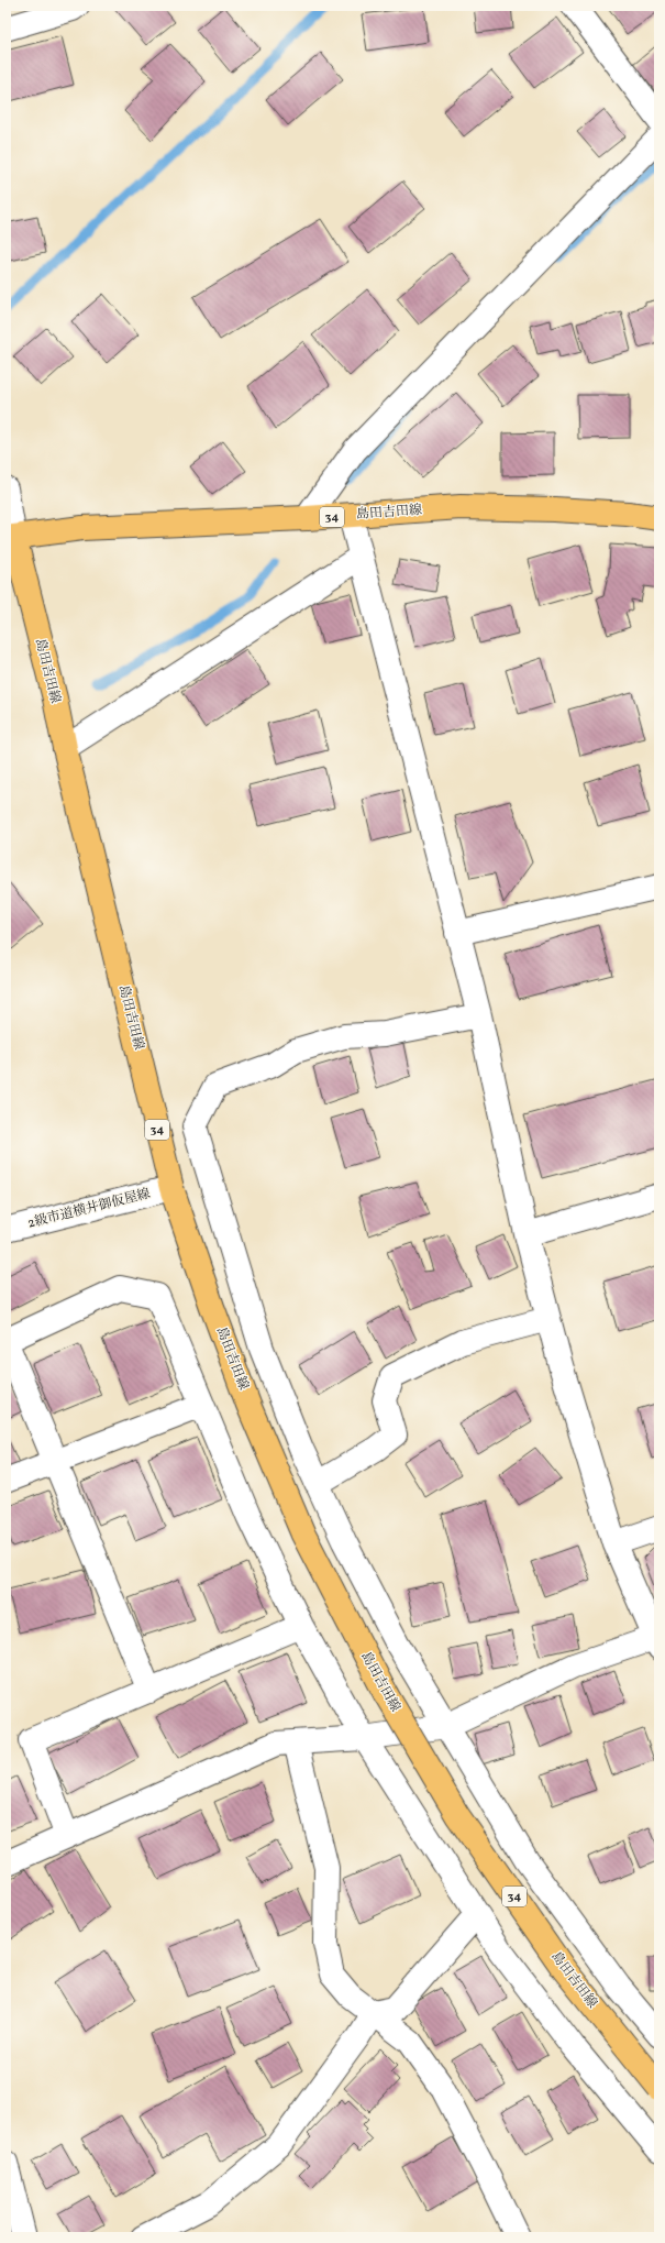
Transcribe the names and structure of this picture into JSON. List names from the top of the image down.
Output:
{
  "streets": {
    "main road": ["島田吉田線", "34"],
    "street": ["2級市道横井御仮屋線"]
  },
  "crossings": [
    ["島田吉田線", "2級市道横井御仮屋線"]
  ]
}
